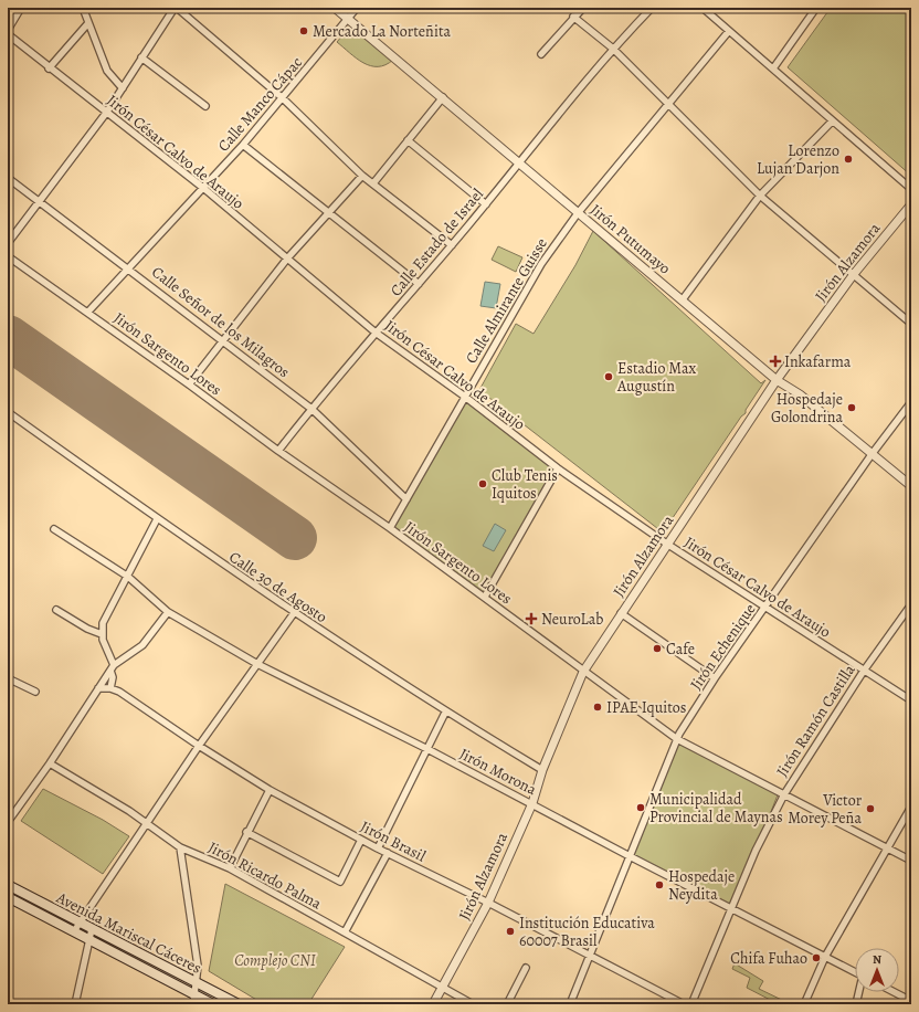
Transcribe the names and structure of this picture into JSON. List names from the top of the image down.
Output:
{
  "streets": {
    "main road": ["Avenida Mariscal Cáceres"],
    "street": [
      "Calle Manco Cápac",
      "Jirón César Calvo de Araujo",
      "Jirón Putumayo",
      "Calle Estado de Israel",
      "Jirón Alzamora",
      "Calle Almirante Guisse",
      "Calle Señor de los Milagros",
      "Jirón Sargento Lores",
      "Calle 30 de Agosto",
      "Jirón Echenique",
      "Jirón Ramón Castilla",
      "Jirón Morona",
      "Jirón Brasil",
      "Jirón Ricardo Palma"
    ]
  },
  "crossings": [
    ["Calle Manco Cápac", "Jirón César Calvo de Araujo"],
    ["Calle Manco Cápac", "Jirón Putumayo"],
    ["Calle Manco Cápac", "Calle Señor de los Milagros"],
    ["Calle Manco Cápac", "Jirón Sargento Lores"],
    ["Jirón César Calvo de Araujo", "Calle Estado de Israel"],
    ["Jirón César Calvo de Araujo", "Jirón Alzamora"],
    ["Jirón César Calvo de Araujo", "Calle Almirante Guisse"],
    ["Jirón César Calvo de Araujo", "Jirón Echenique"],
    ["Jirón César Calvo de Araujo", "Jirón Ramón Castilla"],
    ["Jirón Putumayo", "Calle Estado de Israel"],
    ["Jirón Putumayo", "Jirón Alzamora"],
    ["Jirón Putumayo", "Calle Almirante Guisse"],
    ["Jirón Putumayo", "Jirón Echenique"],
    ["Calle Estado de Israel", "Calle Señor de los Milagros"],
    ["Calle Estado de Israel", "Jirón Sargento Lores"],
    ["Jirón Alzamora", "Jirón Sargento Lores"],
    ["Jirón Alzamora", "Calle 30 de Agosto"],
    ["Jirón Alzamora", "Jirón Morona"],
    ["Jirón Alzamora", "Jirón Brasil"],
    ["Jirón Alzamora", "Jirón Ricardo Palma"],
    ["Calle Almirante Guisse", "Calle Señor de los Milagros"],
    ["Calle Almirante Guisse", "Jirón Sargento Lores"],
    ["Jirón Sargento Lores", "Jirón Echenique"],
    ["Jirón Sargento Lores", "Jirón Ramón Castilla"],
    ["Jirón Echenique", "Jirón Morona"],
    ["Jirón Echenique", "Jirón Brasil"],
    ["Jirón Ramón Castilla", "Jirón Morona"]
  ],
  "parks": ["Complejo CNI"],
  "places": {
    "other": [
      "Mercado La Norteñita",
      "Lorenzo Lujan Darjon",
      "Estadio Max Augustín",
      "Hospedaje Golondrina",
      "Club Tenis Iquitos",
      "Cafe",
      "IPAE Iquitos",
      "Municipalidad Provincial de Maynas",
      "Victor Morey Peña",
      "Hospedaje Neydita",
      "Institución Educativa 60007 Brasil",
      "Chifa Fuhao"
    ],
    "health": ["Inkafarma", "NeuroLab"]
  },
  "north": "top"
}
